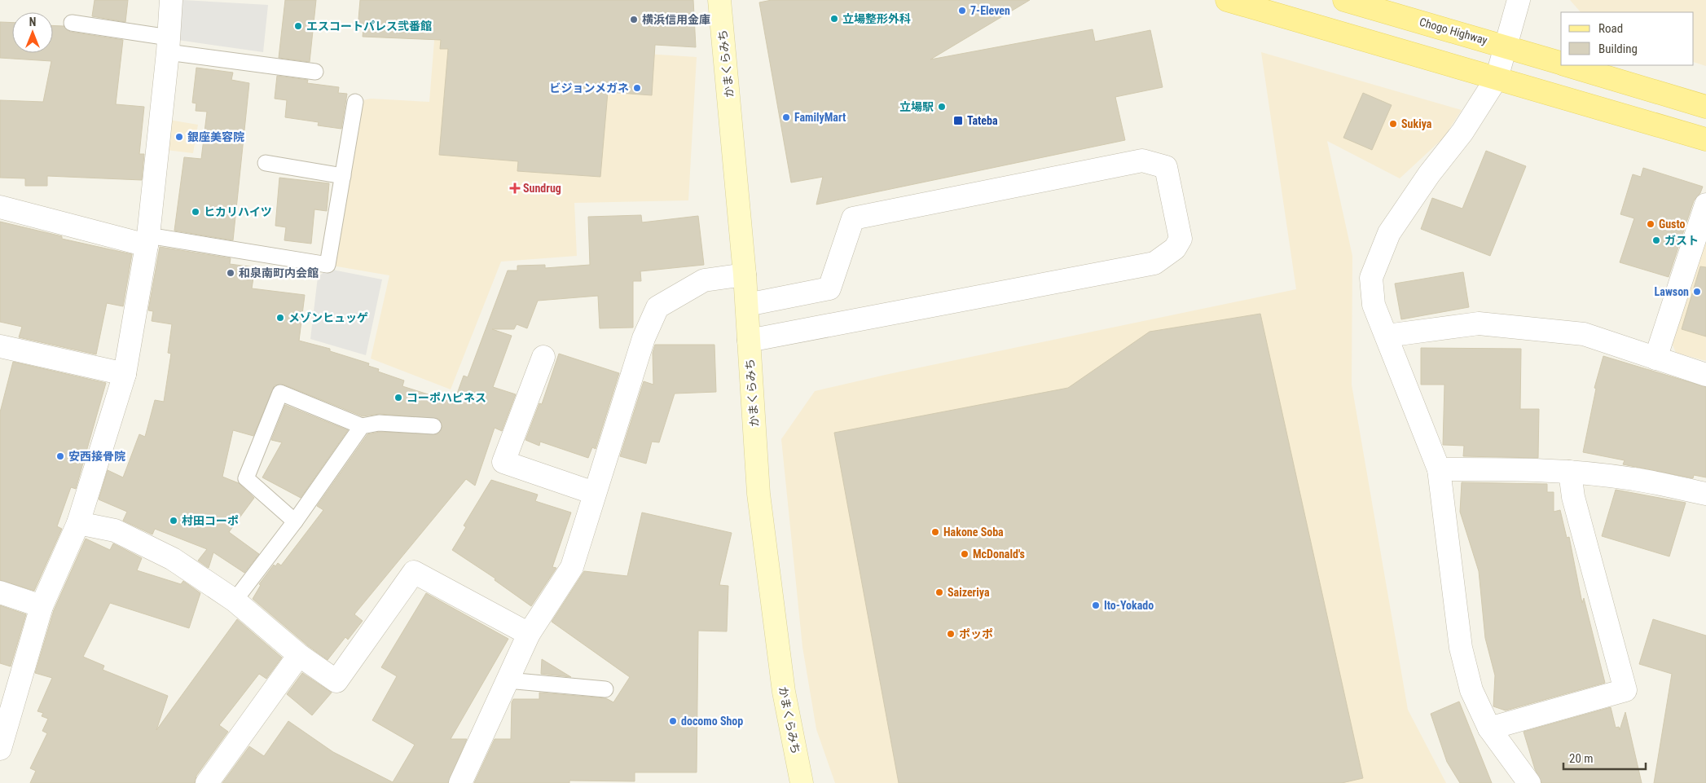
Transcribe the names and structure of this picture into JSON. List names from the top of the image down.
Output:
{
  "streets": {
    "main road": ["Chogo Highway", "かまくらみち"]
  },
  "places": {
    "other": [
      "7-Eleven",
      "立場整形外科",
      "横浜信用金庫",
      "エスコートパレス弐番館",
      "ビジョンメガネ",
      "立場駅",
      "FamilyMart",
      "Sukiya",
      "銀座美容院",
      "ヒカリハイツ",
      "Gusto",
      "ガスト",
      "和泉南町内会館",
      "Lawson",
      "メゾンヒュッゲ",
      "コーポハピネス",
      "安西接骨院",
      "村田コーポ",
      "Hakone Soba",
      "McDonald's",
      "Saizeriya",
      "Ito-Yokado",
      "ポッポ",
      "docomo Shop"
    ],
    "transit": ["Tateba"],
    "health": ["Sundrug"]
  },
  "legend": ["Road", "Building"],
  "scale_bar": "20 m",
  "north": "top"
}
